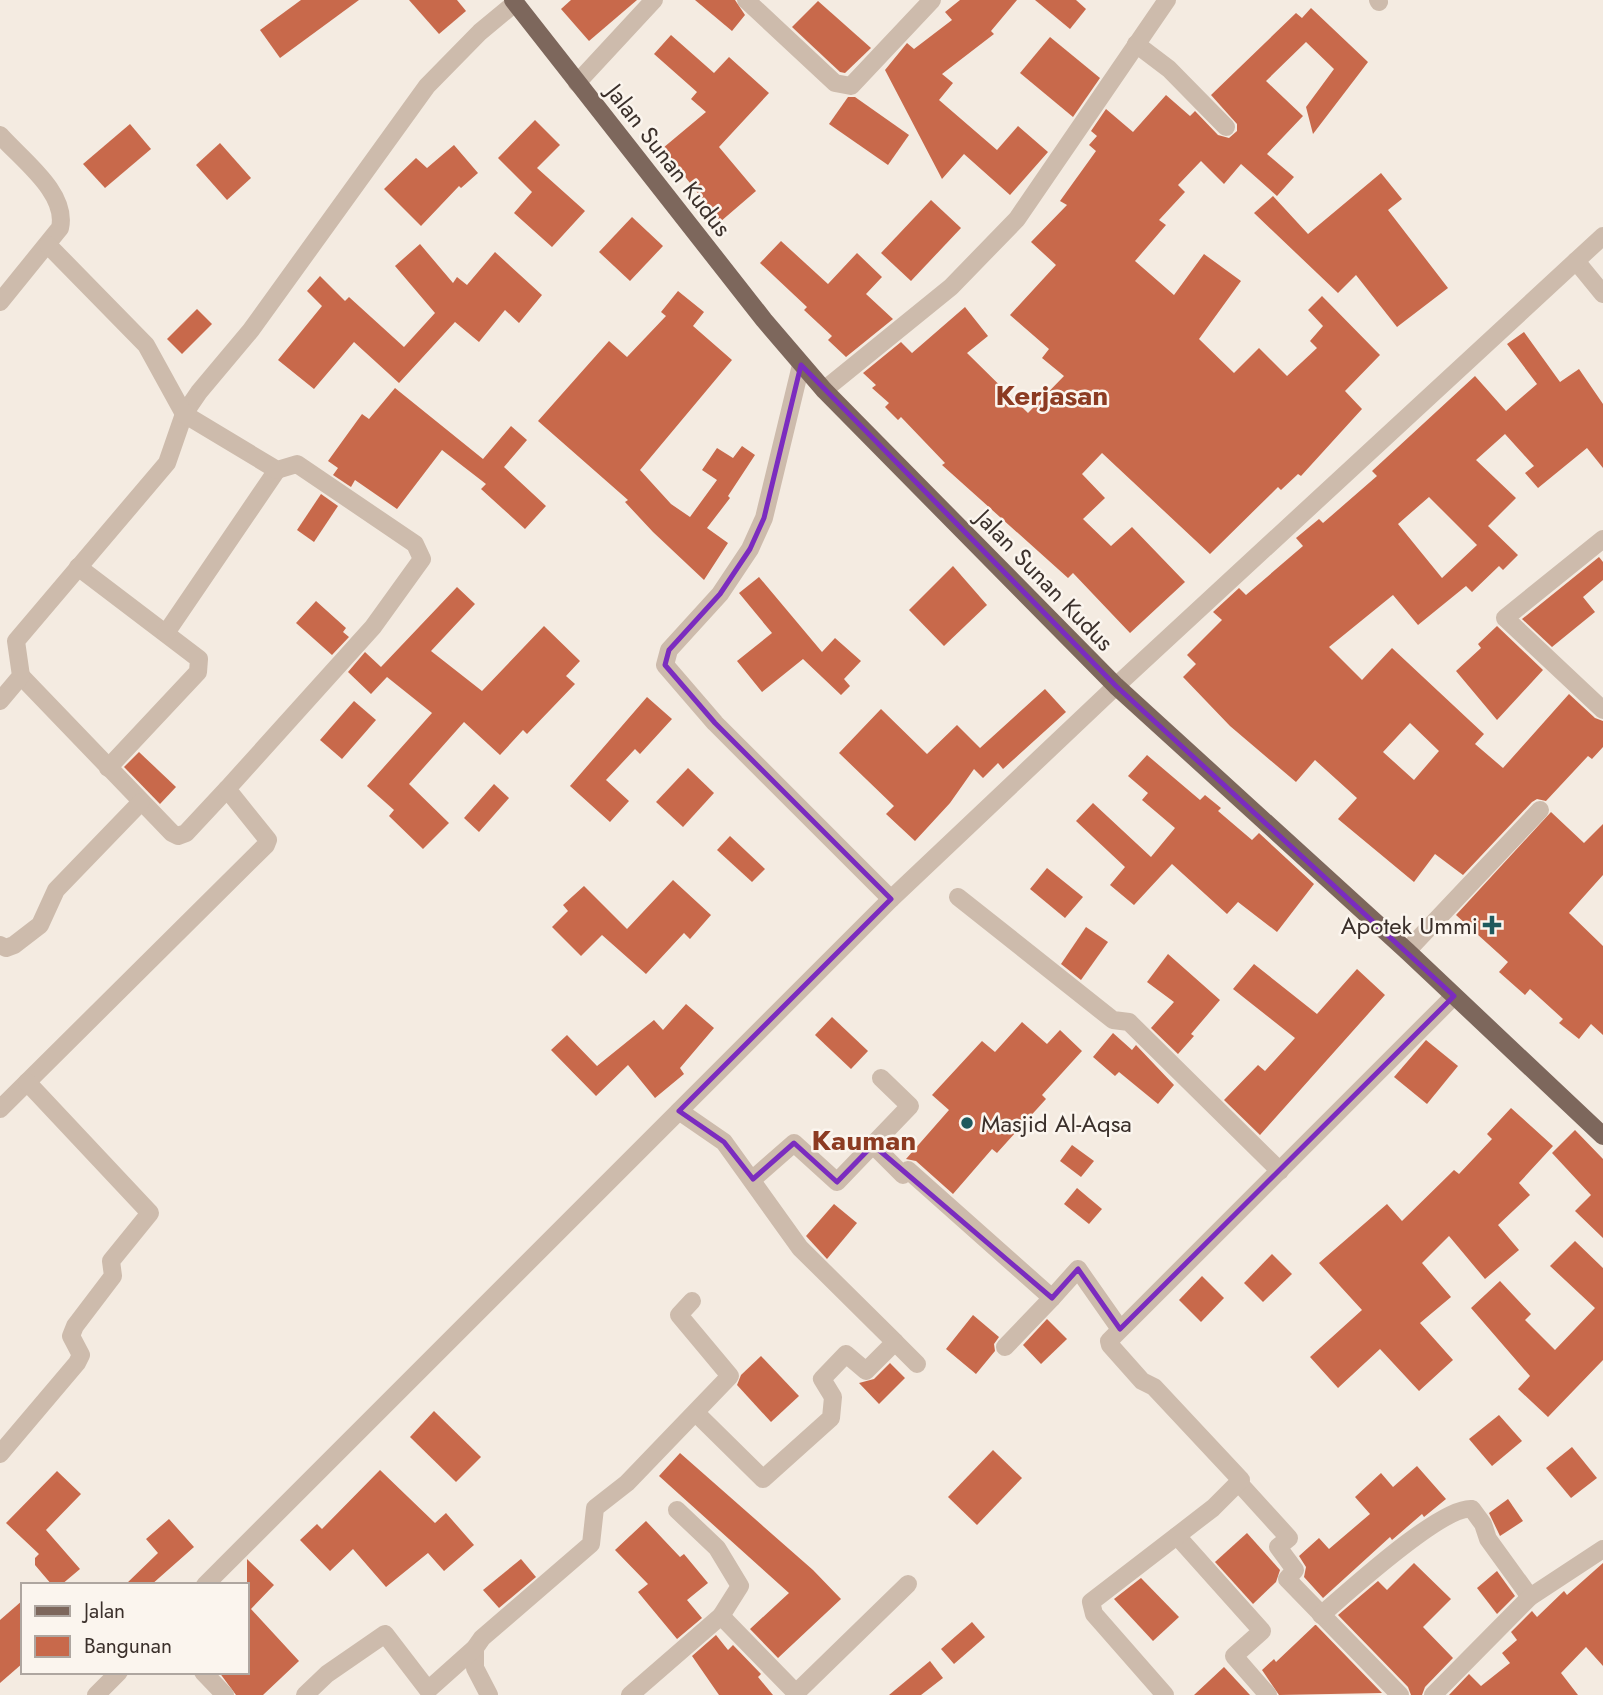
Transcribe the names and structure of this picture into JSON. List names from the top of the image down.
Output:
{
  "streets": {
    "main road": ["Jalan Sunan Kudus"]
  },
  "districts": ["Kerjasan", "Kauman"],
  "places": {
    "health": ["Apotek Ummi"],
    "other": ["Masjid Al-Aqsa"]
  },
  "legend": ["Jalan", "Bangunan"]
}
